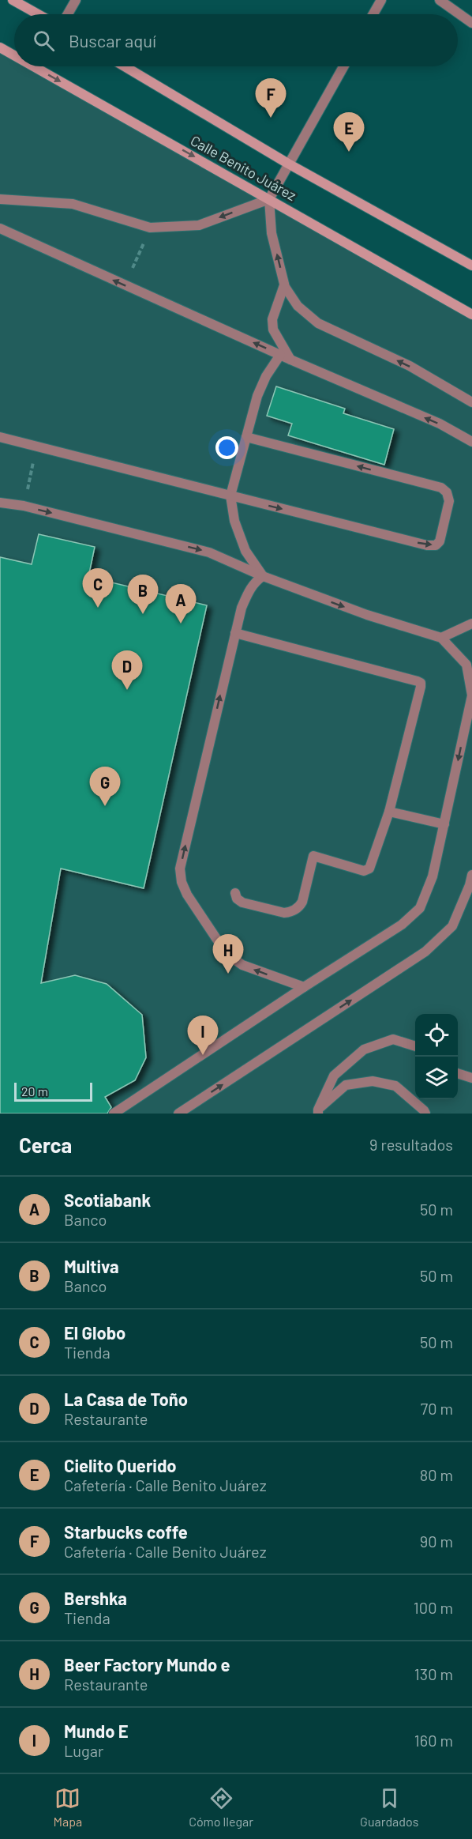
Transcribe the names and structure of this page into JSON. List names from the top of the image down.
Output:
{
  "streets": {
    "main road": ["Calle Benito Juárez"]
  },
  "scale_bar": "20 m",
  "page": {
    "search": "Buscar aquí",
    "pins": [
      "F",
      "E",
      "C",
      "B",
      "A",
      "D",
      "G",
      "H",
      "I"
    ],
    "scale": "20 m",
    "heading": ["Cerca", "9 resultados"],
    "list": [
      {
        "mark": "A",
        "name": "Scotiabank",
        "note": "Banco",
        "value": "50 m"
      },
      {
        "mark": "B",
        "name": "Multiva",
        "note": "Banco",
        "value": "50 m"
      },
      {
        "mark": "C",
        "name": "El Globo",
        "note": "Tienda",
        "value": "50 m"
      },
      {
        "mark": "D",
        "name": "La Casa de Toño",
        "note": "Restaurante",
        "value": "70 m"
      },
      {
        "mark": "E",
        "name": "Cielito Querido",
        "note": "Cafetería · Calle Benito Juárez",
        "value": "80 m"
      },
      {
        "mark": "F",
        "name": "Starbucks coffe",
        "note": "Cafetería · Calle Benito Juárez",
        "value": "90 m"
      },
      {
        "mark": "G",
        "name": "Bershka",
        "note": "Tienda",
        "value": "100 m"
      },
      {
        "mark": "H",
        "name": "Beer Factory Mundo e",
        "note": "Restaurante",
        "value": "130 m"
      },
      {
        "mark": "I",
        "name": "Mundo E",
        "note": "Lugar",
        "value": "160 m"
      }
    ],
    "nav": ["Mapa", "Cómo llegar", "Guardados"]
  }
}
